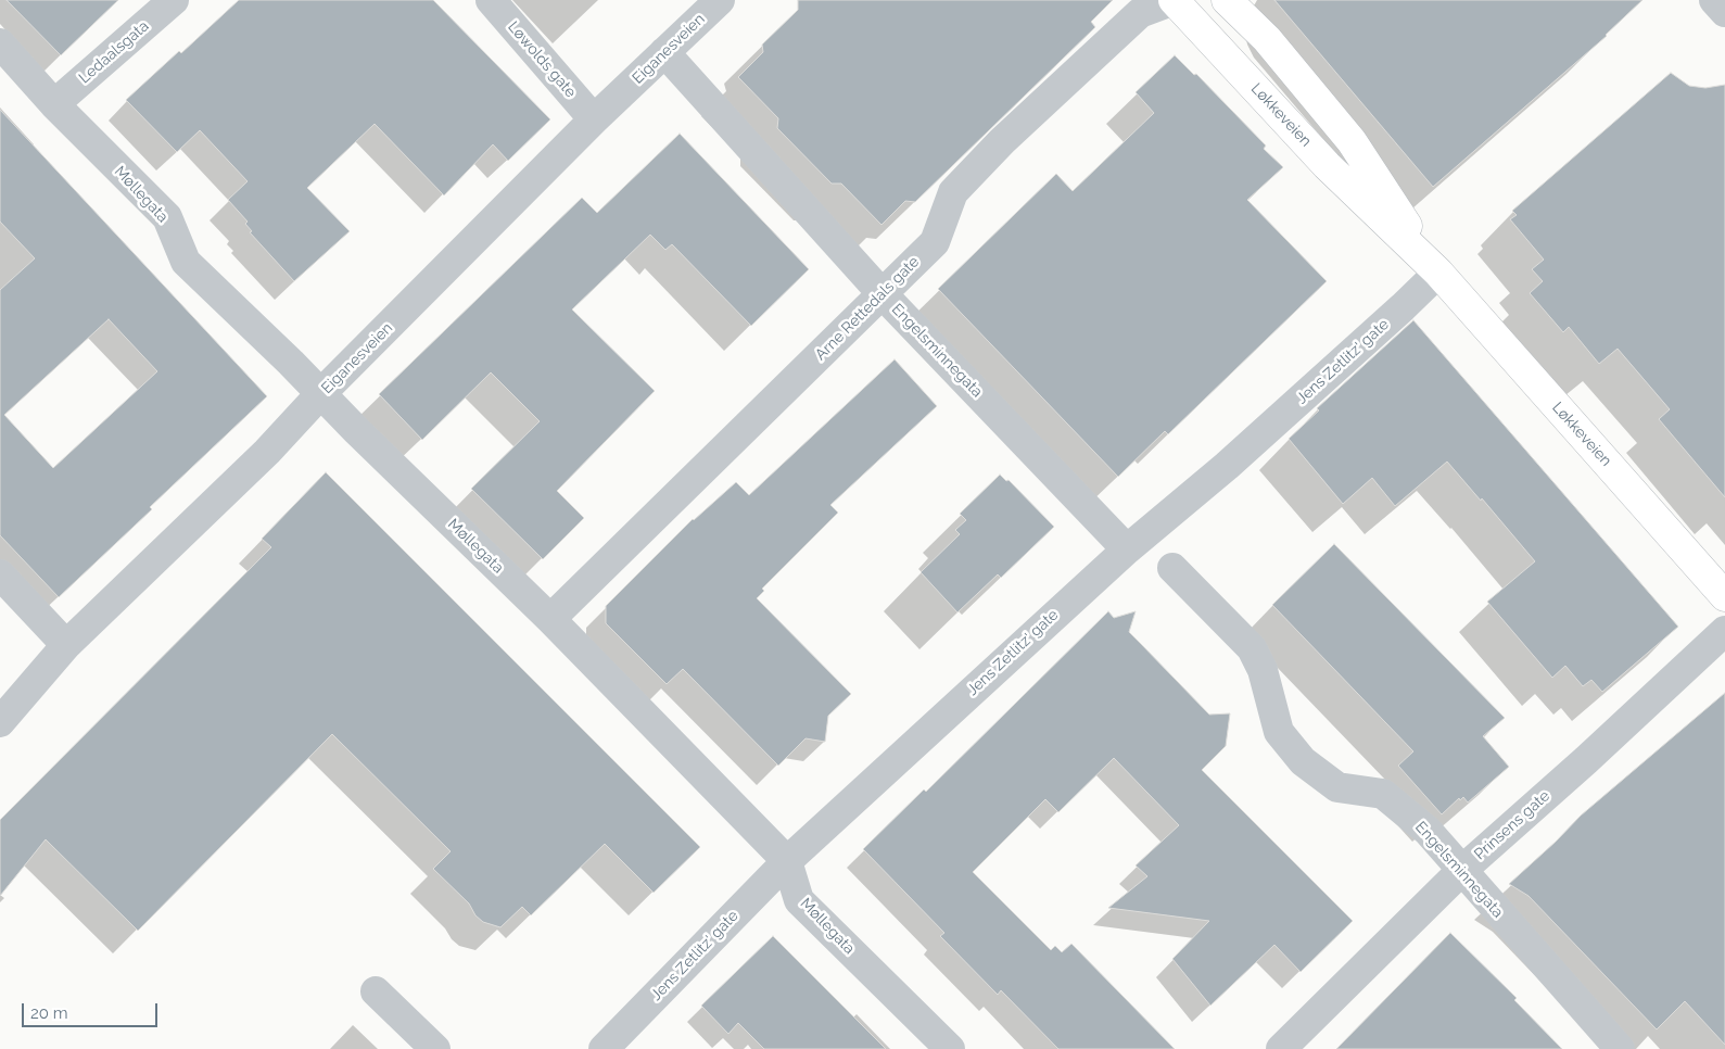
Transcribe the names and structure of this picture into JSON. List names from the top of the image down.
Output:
{
  "streets": {
    "main road": ["Løkkeveien"],
    "street": [
      "Eiganesveien",
      "Ledaalsgata",
      "Løwolds gate",
      "Møllegata",
      "Arne Rettedals gate",
      "Engelsminnegata",
      "Jens Zetlitz' gate",
      "Prinsens gate"
    ]
  },
  "crossings": [
    ["Eiganesveien", "Løwolds gate"],
    ["Eiganesveien", "Møllegata"],
    ["Eiganesveien", "Engelsminnegata"],
    ["Ledaalsgata", "Møllegata"],
    ["Løkkeveien", "Arne Rettedals gate"],
    ["Løkkeveien", "Jens Zetlitz' gate"],
    ["Møllegata", "Arne Rettedals gate"],
    ["Møllegata", "Jens Zetlitz' gate"],
    ["Arne Rettedals gate", "Engelsminnegata"],
    ["Engelsminnegata", "Jens Zetlitz' gate"],
    ["Engelsminnegata", "Prinsens gate"]
  ],
  "scale_bar": "20 m"
}
